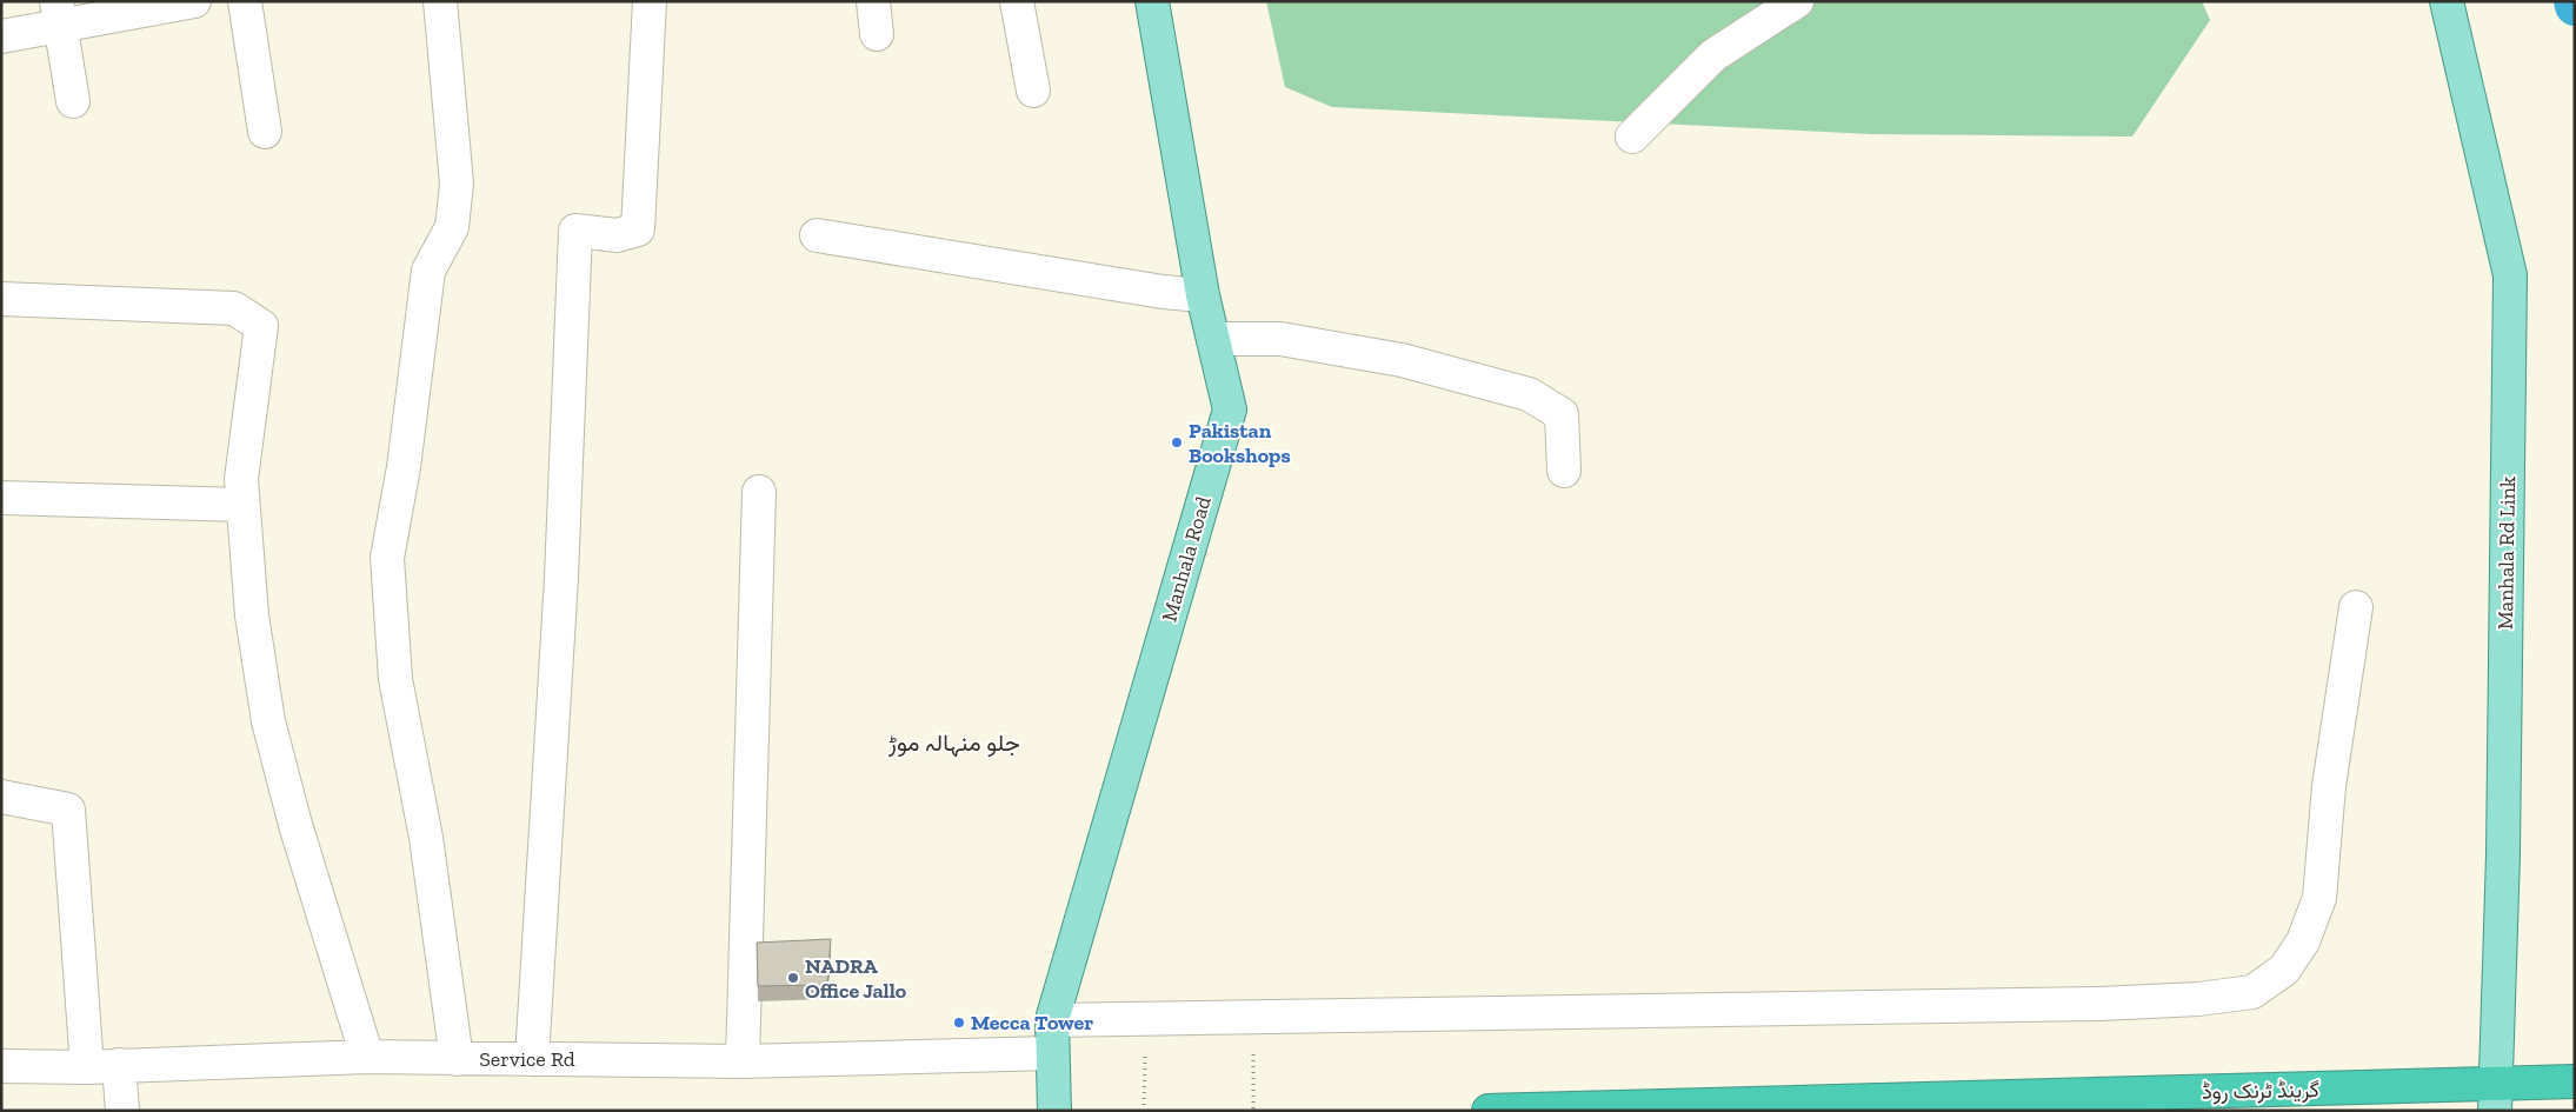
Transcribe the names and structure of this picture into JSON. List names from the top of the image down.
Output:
{
  "streets": {
    "highway": ["گرینڈ ٹرنک روڈ"],
    "main road": ["Manhala Rd Link", "Manhala Road"],
    "street": ["Service Rd"]
  },
  "crossings": [
    ["Manhala Rd Link", "گرینڈ ٹرنک روڈ"],
    ["Manhala Road", "Service Rd"]
  ],
  "districts": ["جلو منہالہ موڑ"],
  "places": ["Pakistan Bookshops", "NADRA Office Jallo", "Mecca Tower"]
}
